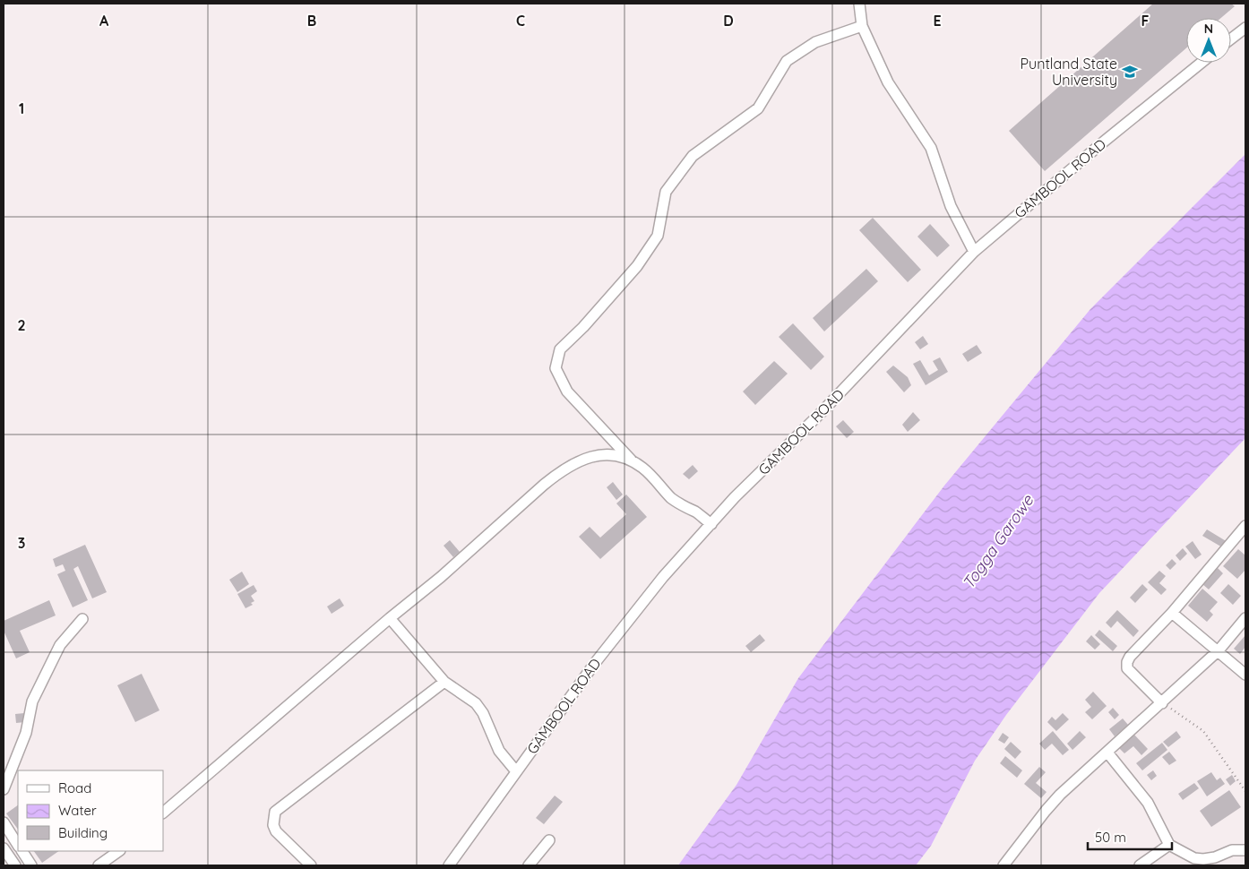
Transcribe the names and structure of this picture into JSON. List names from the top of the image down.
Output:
{
  "streets": {
    "street": ["GAMBOOL ROAD"]
  },
  "water": ["Togga Garowe"],
  "places": {
    "school or university": ["Puntland State University"]
  },
  "legend": ["Road", "Water", "Building"],
  "scale_bar": "50 m",
  "north": "top",
  "grid": {
    "columns": [
      "A",
      "B",
      "C",
      "D",
      "E",
      "F"
    ],
    "rows": ["1", "2", "3"]
  }
}
